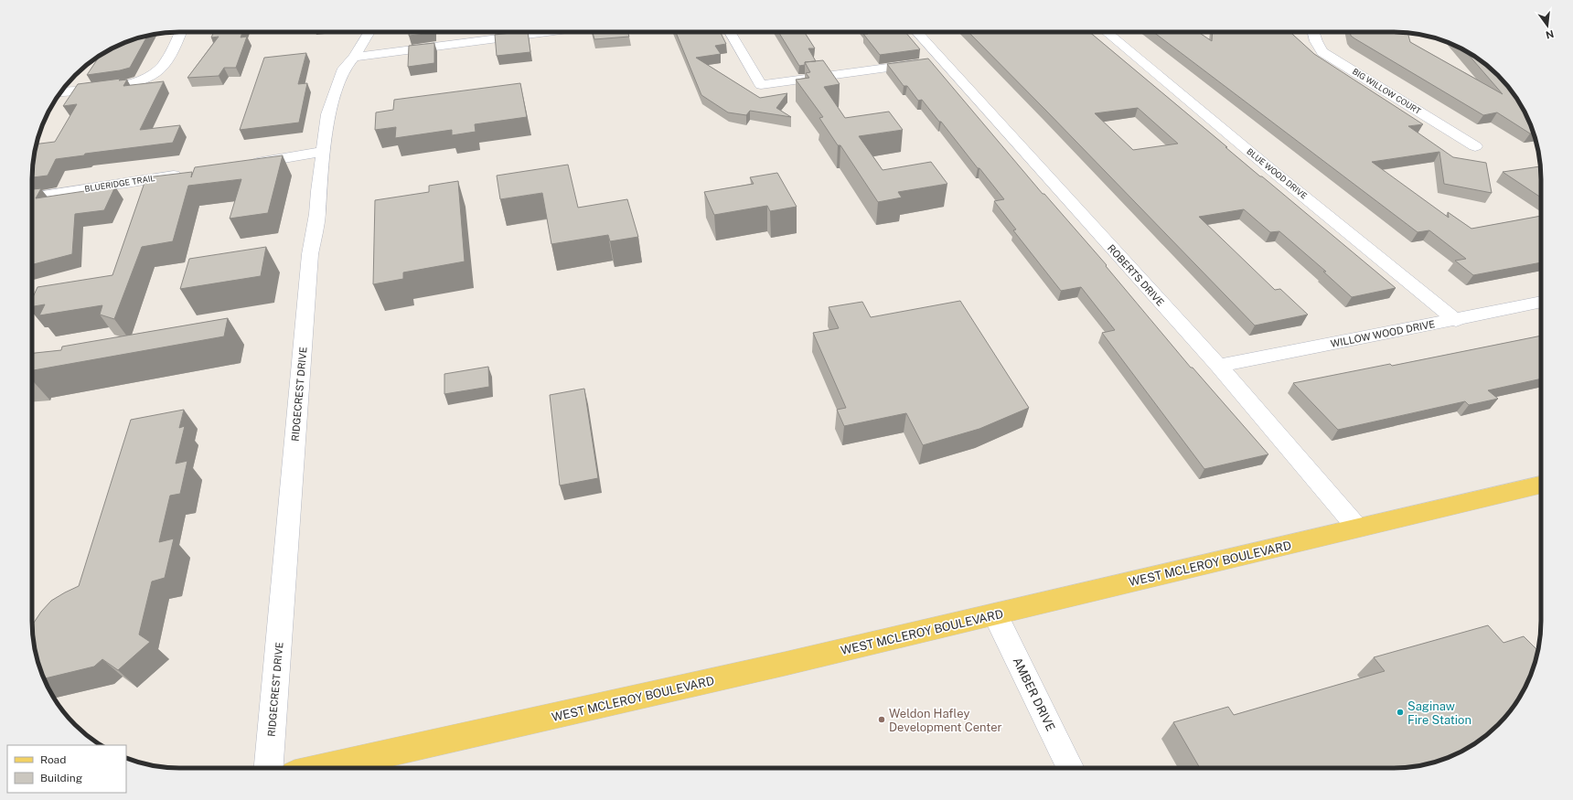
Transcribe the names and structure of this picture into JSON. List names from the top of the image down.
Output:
{
  "streets": {
    "main road": ["WEST MCLEROY BOULEVARD"],
    "street": [
      "BIG WILLOW COURT",
      "BLUE WOOD DRIVE",
      "BLUERIDGE TRAIL",
      "ROBERTS DRIVE",
      "WILLOW WOOD DRIVE",
      "RIDGECREST DRIVE",
      "AMBER DRIVE"
    ]
  },
  "crossings": [
    ["BLUE WOOD DRIVE", "WILLOW WOOD DRIVE"],
    ["ROBERTS DRIVE", "WILLOW WOOD DRIVE"],
    ["ROBERTS DRIVE", "WEST MCLEROY BOULEVARD"],
    ["WEST MCLEROY BOULEVARD", "AMBER DRIVE"]
  ],
  "places": ["Saginaw Fire Station", "Weldon Hafley Development Center"],
  "legend": ["Road", "Building"],
  "north": "bottom"
}
